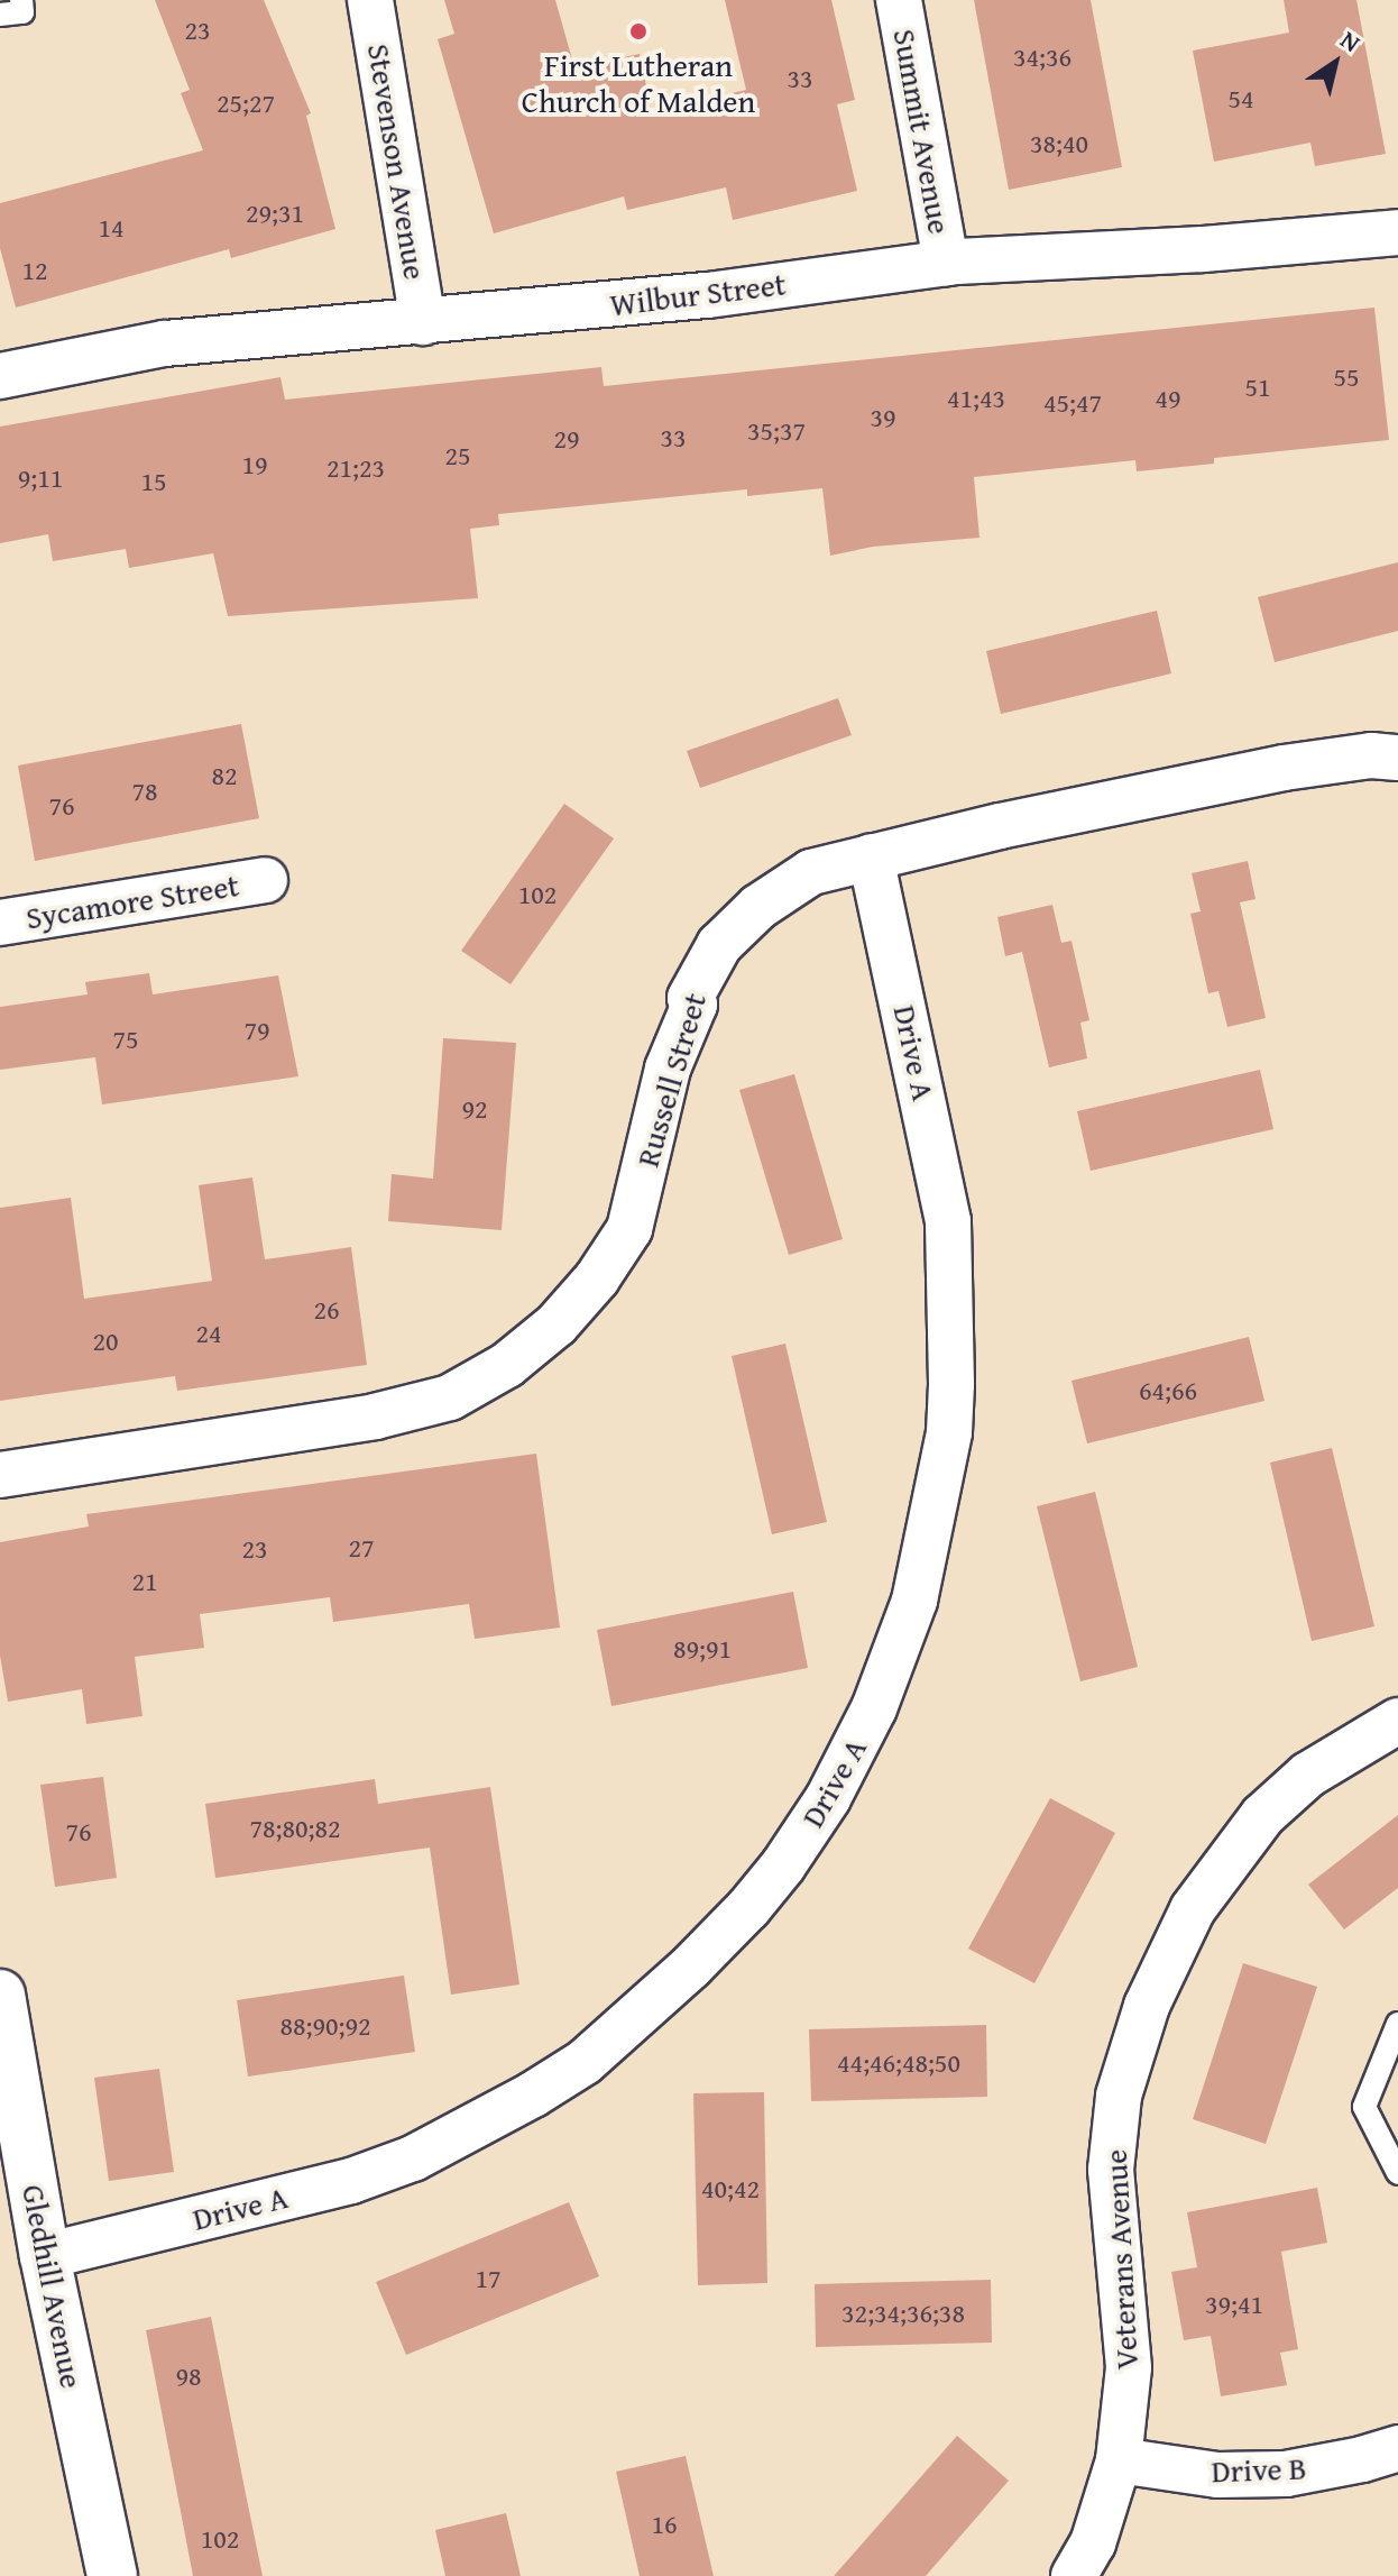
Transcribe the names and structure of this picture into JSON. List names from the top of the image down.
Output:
{
  "streets": {
    "street": [
      "Summit Avenue",
      "Stevenson Avenue",
      "Wilbur Street",
      "Sycamore Street",
      "Drive A",
      "Russell Street",
      "Veterans Avenue",
      "Gledhill Avenue",
      "Drive B"
    ]
  },
  "crossings": [
    ["Summit Avenue", "Wilbur Street"],
    ["Stevenson Avenue", "Wilbur Street"],
    ["Drive A", "Russell Street"],
    ["Drive A", "Gledhill Avenue"],
    ["Veterans Avenue", "Drive B"]
  ],
  "places": ["First Lutheran Church of Malden"],
  "house_numbers": [
    "23",
    "34;36",
    "33",
    "54",
    "25;27",
    "38;40",
    "29;31",
    "14",
    "12",
    "55",
    "51",
    "41;43",
    "49",
    "45;47",
    "39",
    "35;37",
    "33",
    "29",
    "25",
    "19",
    "21;23",
    "9;11",
    "15",
    "82",
    "78",
    "76",
    "102",
    "79",
    "75",
    "92",
    "26",
    "24",
    "20",
    "64;66",
    "27",
    "23",
    "21",
    "89;91",
    "78;80;82",
    "76",
    "88;90;92",
    "44;46;48;50",
    "40;42",
    "17",
    "39;41",
    "32;34;36;38",
    "98",
    "16",
    "102"
  ],
  "north": "top right"
}
